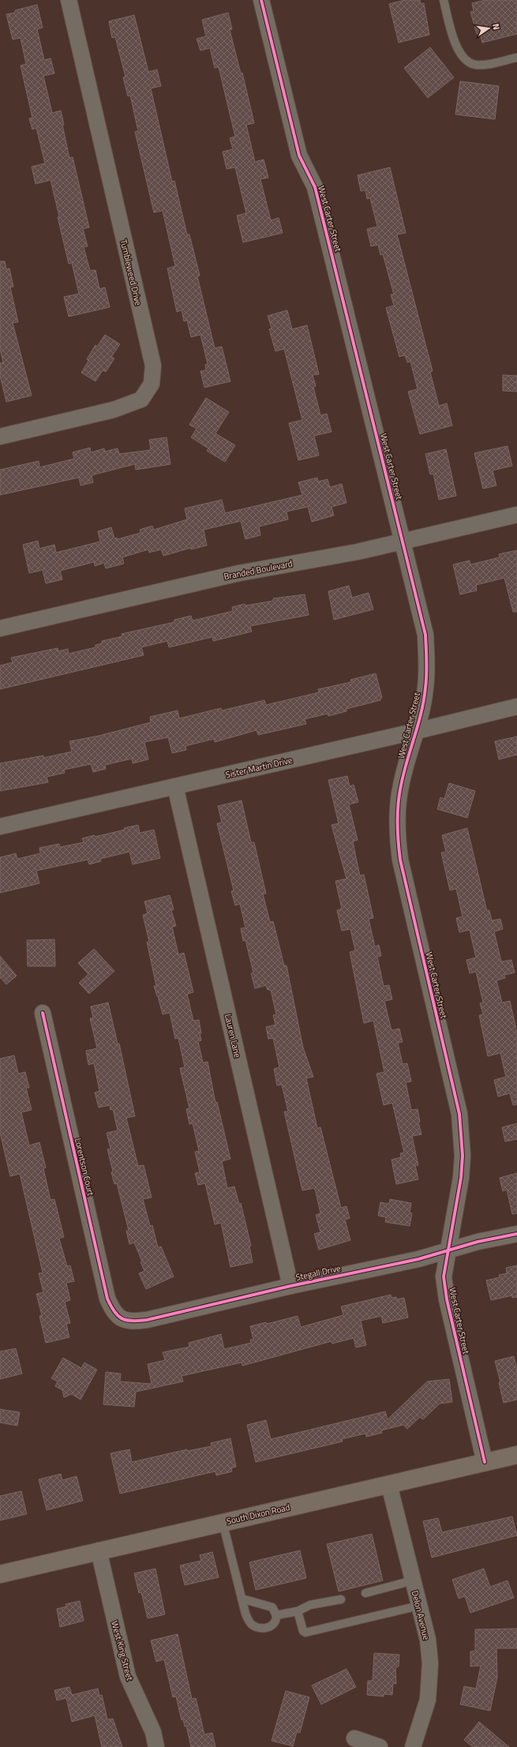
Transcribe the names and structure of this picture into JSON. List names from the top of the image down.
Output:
{
  "streets": {
    "main road": ["South Dixon Road"],
    "street": [
      "West Carter Street",
      "Tumbleweed Drive",
      "Branded Boulevard",
      "Sister Martin Drive",
      "Lauren Lane",
      "Lorentson Court",
      "Stegall Drive",
      "Delon Avenue",
      "West King Street"
    ]
  },
  "crossings": [
    ["West Carter Street", "Branded Boulevard"],
    ["West Carter Street", "Sister Martin Drive"],
    ["West Carter Street", "Stegall Drive"],
    ["West Carter Street", "South Dixon Road"],
    ["Sister Martin Drive", "Lauren Lane"],
    ["Lauren Lane", "Stegall Drive"],
    ["Lorentson Court", "Stegall Drive"],
    ["South Dixon Road", "Delon Avenue"],
    ["South Dixon Road", "West King Street"]
  ],
  "north": "right"
}
